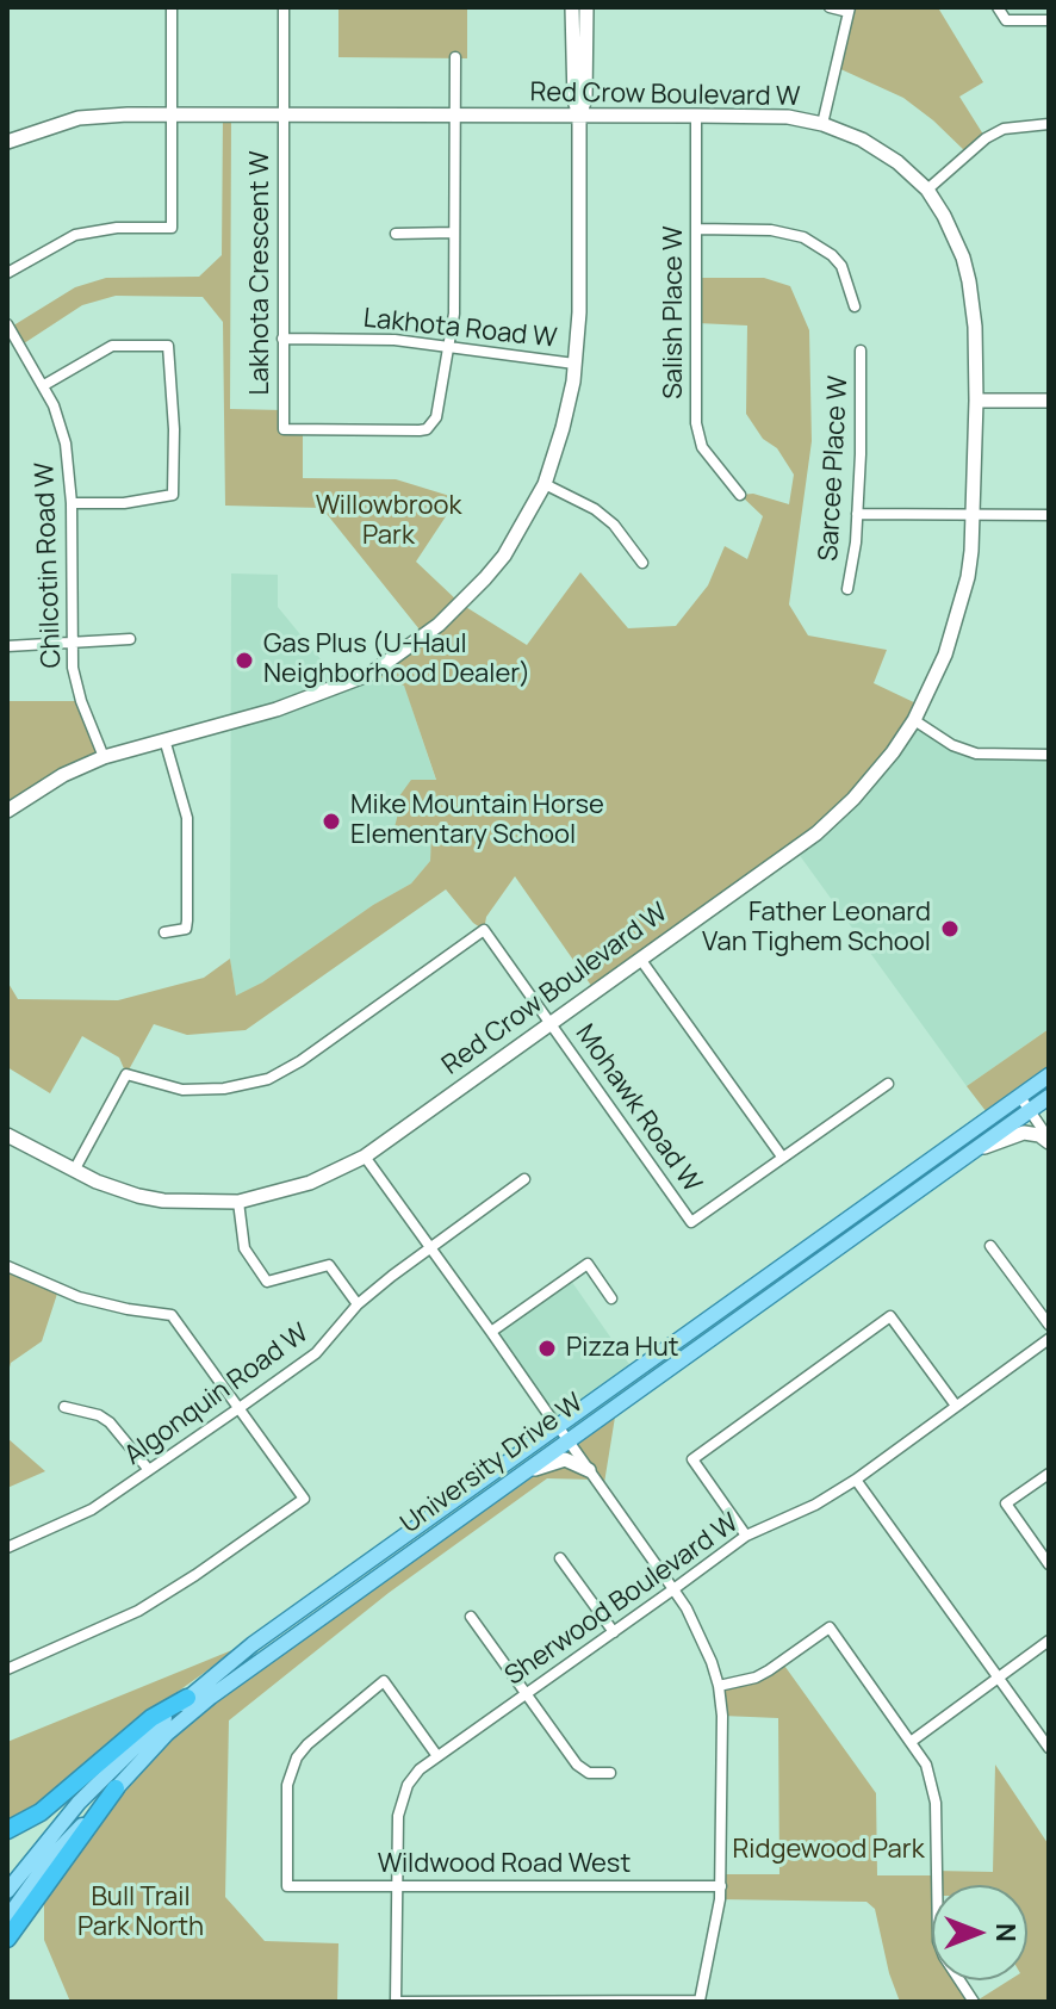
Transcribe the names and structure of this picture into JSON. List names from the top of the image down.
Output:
{
  "streets": {
    "main road": ["University Drive W"],
    "street": [
      "Red Crow Boulevard W",
      "Lakhota Crescent W",
      "Salish Place W",
      "Lakhota Road W",
      "Sarcee Place W",
      "Chilcotin Road W",
      "Mohawk Road W",
      "Algonquin Road W",
      "Sherwood Boulevard W",
      "Wildwood Road West"
    ]
  },
  "crossings": [
    ["Red Crow Boulevard W", "Lakhota Crescent W"],
    ["Red Crow Boulevard W", "Salish Place W"],
    ["Red Crow Boulevard W", "Mohawk Road W"],
    ["Lakhota Crescent W", "Lakhota Road W"],
    ["Sherwood Boulevard W", "Wildwood Road West"]
  ],
  "parks": ["Willowbrook Park", "Ridgewood Park", "Bull Trail Park North"],
  "places": [
    "Gas Plus (U-Haul Neighborhood Dealer)",
    "Mike Mountain Horse Elementary School",
    "Father Leonard Van Tighem School",
    "Pizza Hut"
  ],
  "north": "right"
}
